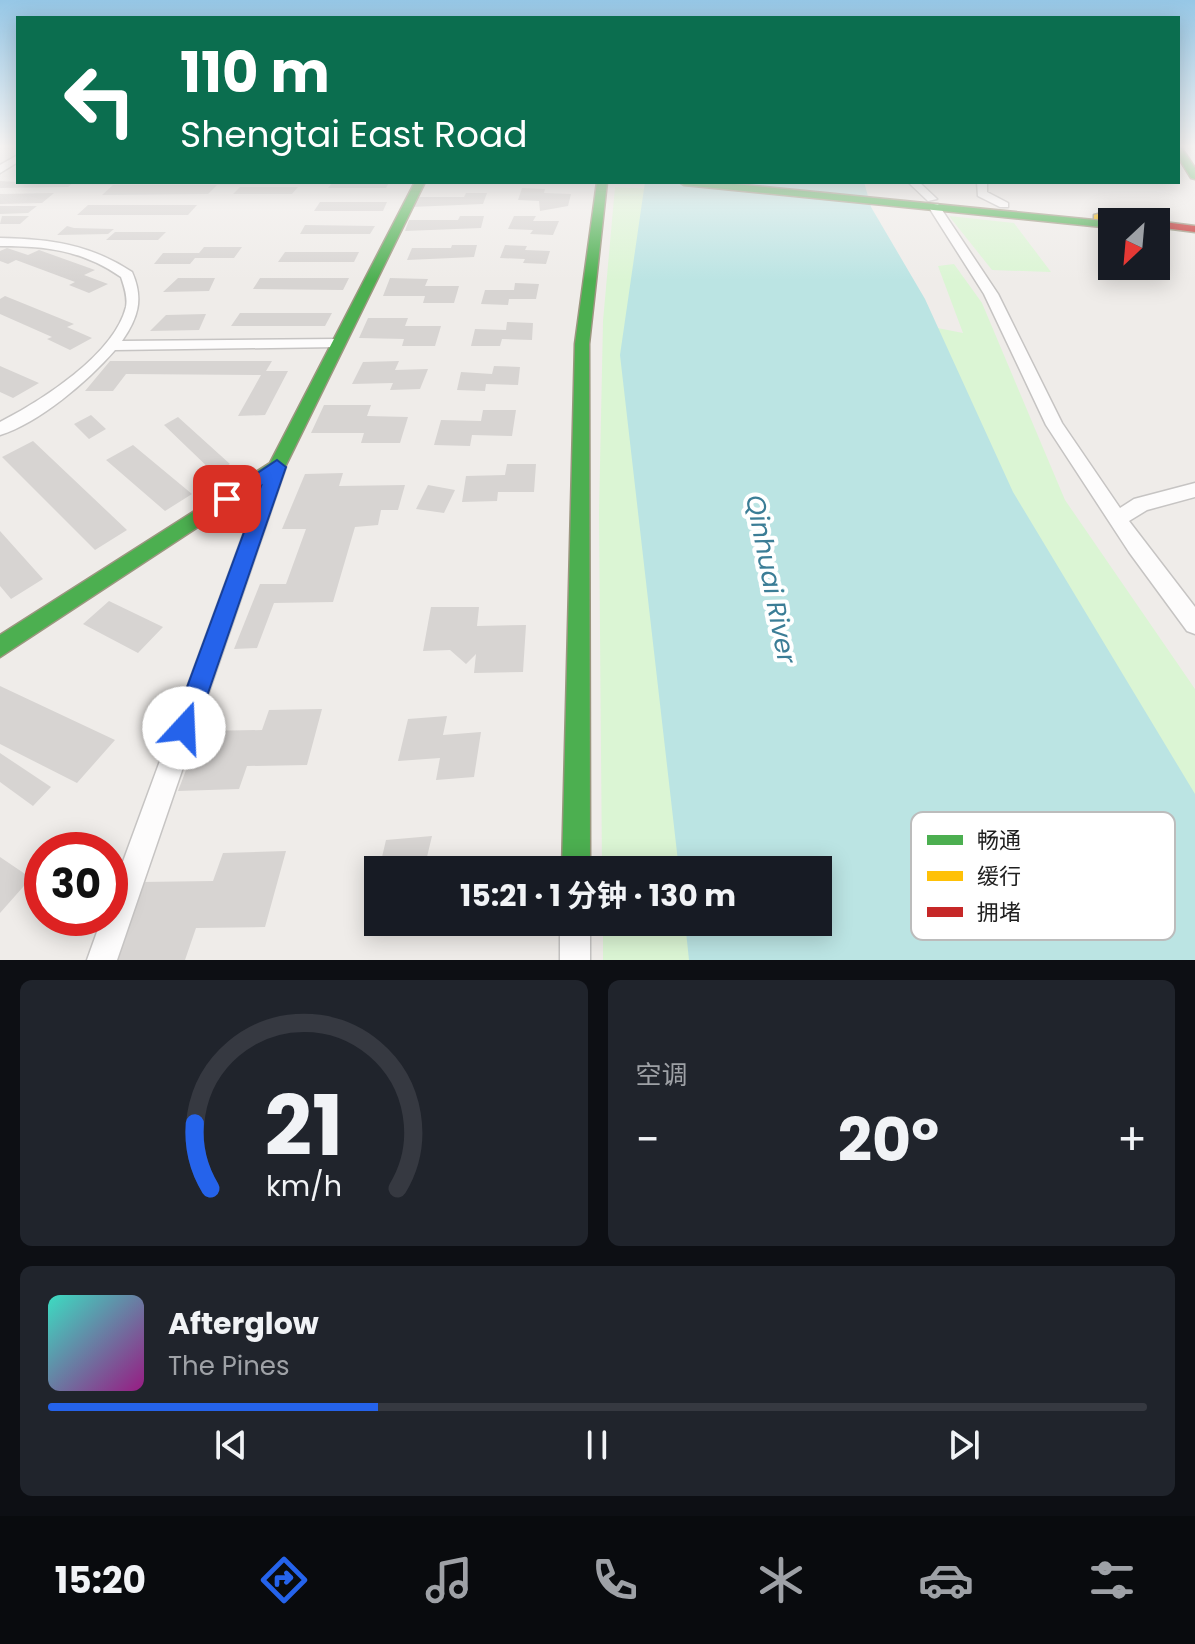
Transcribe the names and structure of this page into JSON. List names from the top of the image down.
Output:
{
  "water": ["Qinhuai River"],
  "legend": ["畅通", "缓行", "拥堵"],
  "north": "bottom left",
  "page": {
    "turn": ["110 m", "Shengtai East Road"],
    "limit": "30",
    "trip": "15:21 · 1 分钟 · 130 m",
    "tile": "空调",
    "heat": ["−", "20°", "+"],
    "song": ["Afterglow", "The Pines"],
    "tabs": "15:20",
    "gauge": ["21", "km/h"]
  }
}
